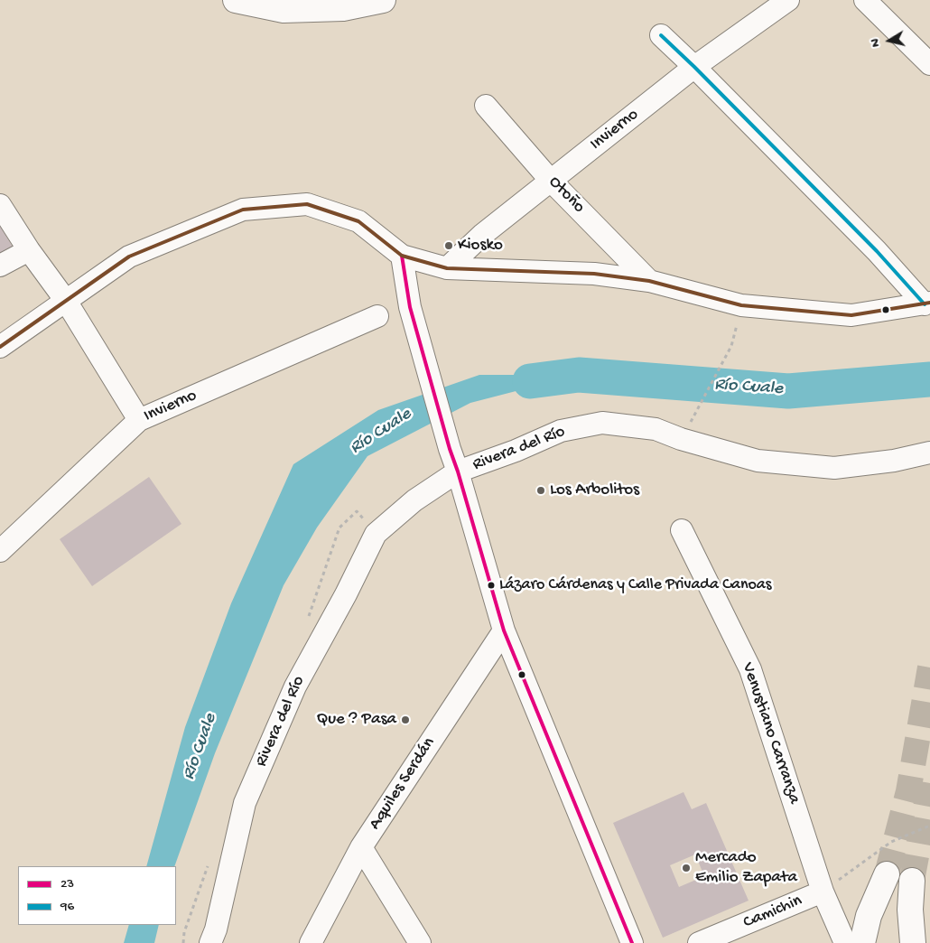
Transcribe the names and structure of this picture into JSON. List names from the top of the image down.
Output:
{
  "streets": {
    "street": [
      "Invierno",
      "Otoño",
      "Rivera del Río",
      "Venustiano Carranza",
      "Aquiles Serdán",
      "Camichin"
    ]
  },
  "crossings": [
    ["Invierno", "Otoño"],
    ["Venustiano Carranza", "Camichin"]
  ],
  "water": ["Río Cuale"],
  "places": [
    "Kiosko",
    "Los Arbolitos",
    "Lázaro Cárdenas y Calle Privada Canoas",
    "Que ? Pasa",
    "Mercado Emilio Zapata"
  ],
  "lines": ["transit line 96", "transit line 23"],
  "legend": ["23", "96"],
  "north": "left"
}
